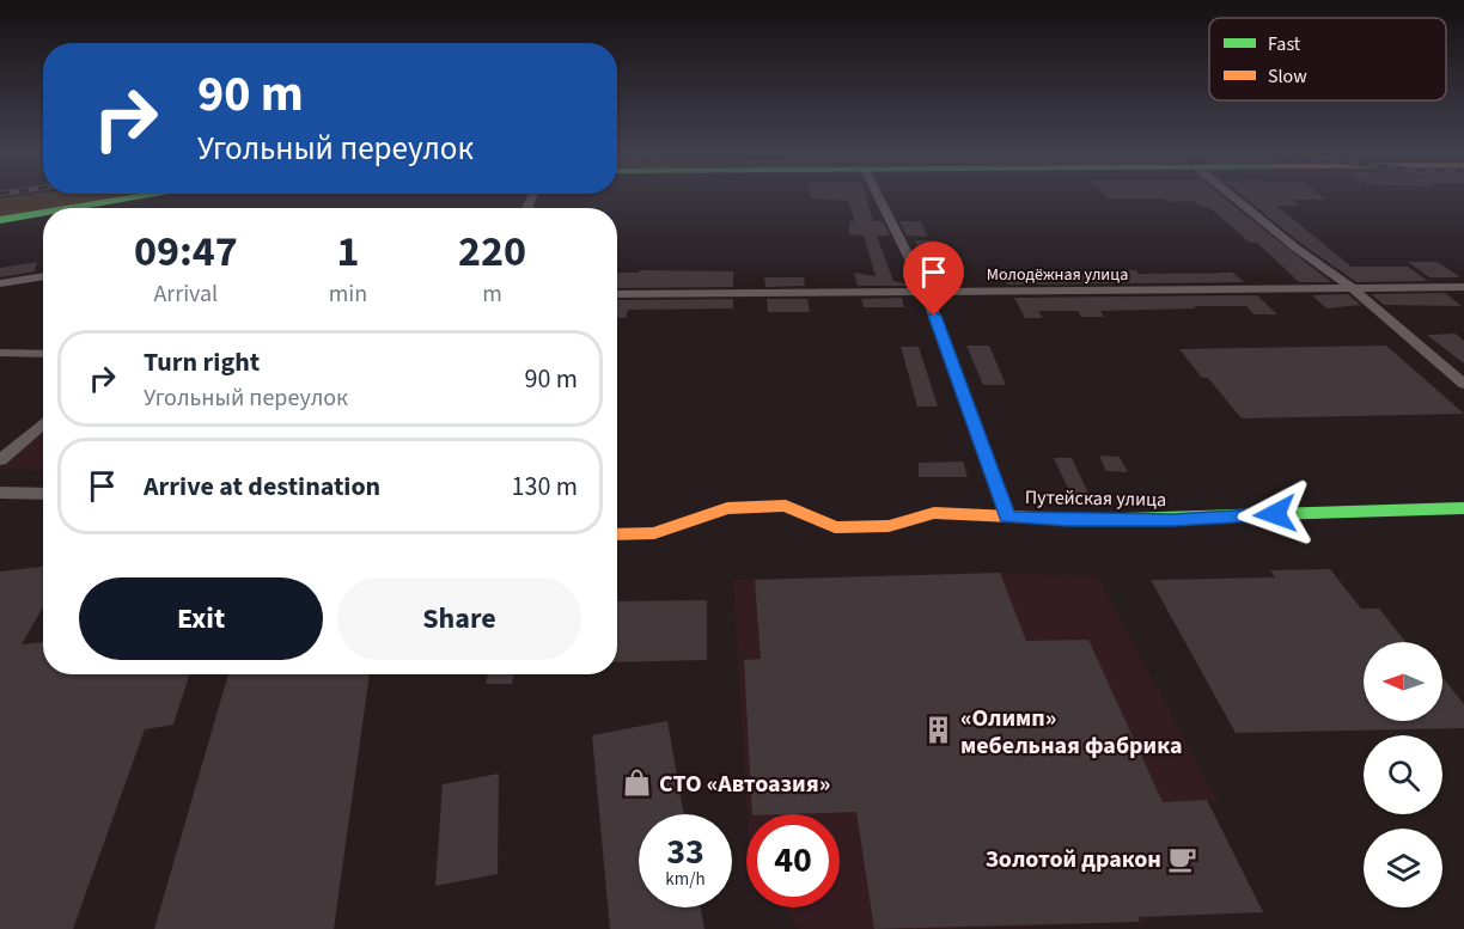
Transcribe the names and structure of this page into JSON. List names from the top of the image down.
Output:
{
  "streets": {
    "street": ["Молодёжная улица", "Путейская улица"]
  },
  "places": {
    "building": ["«Олимп» мебельная фабрика"],
    "shop": ["СТО «Автоазия»"],
    "cafe": ["Золотой дракон"]
  },
  "legend": ["Fast", "Slow"],
  "north": "left",
  "page": {
    "turn": ["90 m", "Угольный переулок"],
    "eta": [
      "09:47",
      "Arrival",
      "1",
      "min",
      "220",
      "m"
    ],
    "list": [
      {
        "name": "Turn right",
        "note": "Угольный переулок",
        "value": "90 m"
      },
      {
        "name": "Arrive at destination",
        "value": "130 m"
      }
    ],
    "buttons": ["Exit", "Share"],
    "speed": "33 km/h",
    "limit": "40"
  }
}
